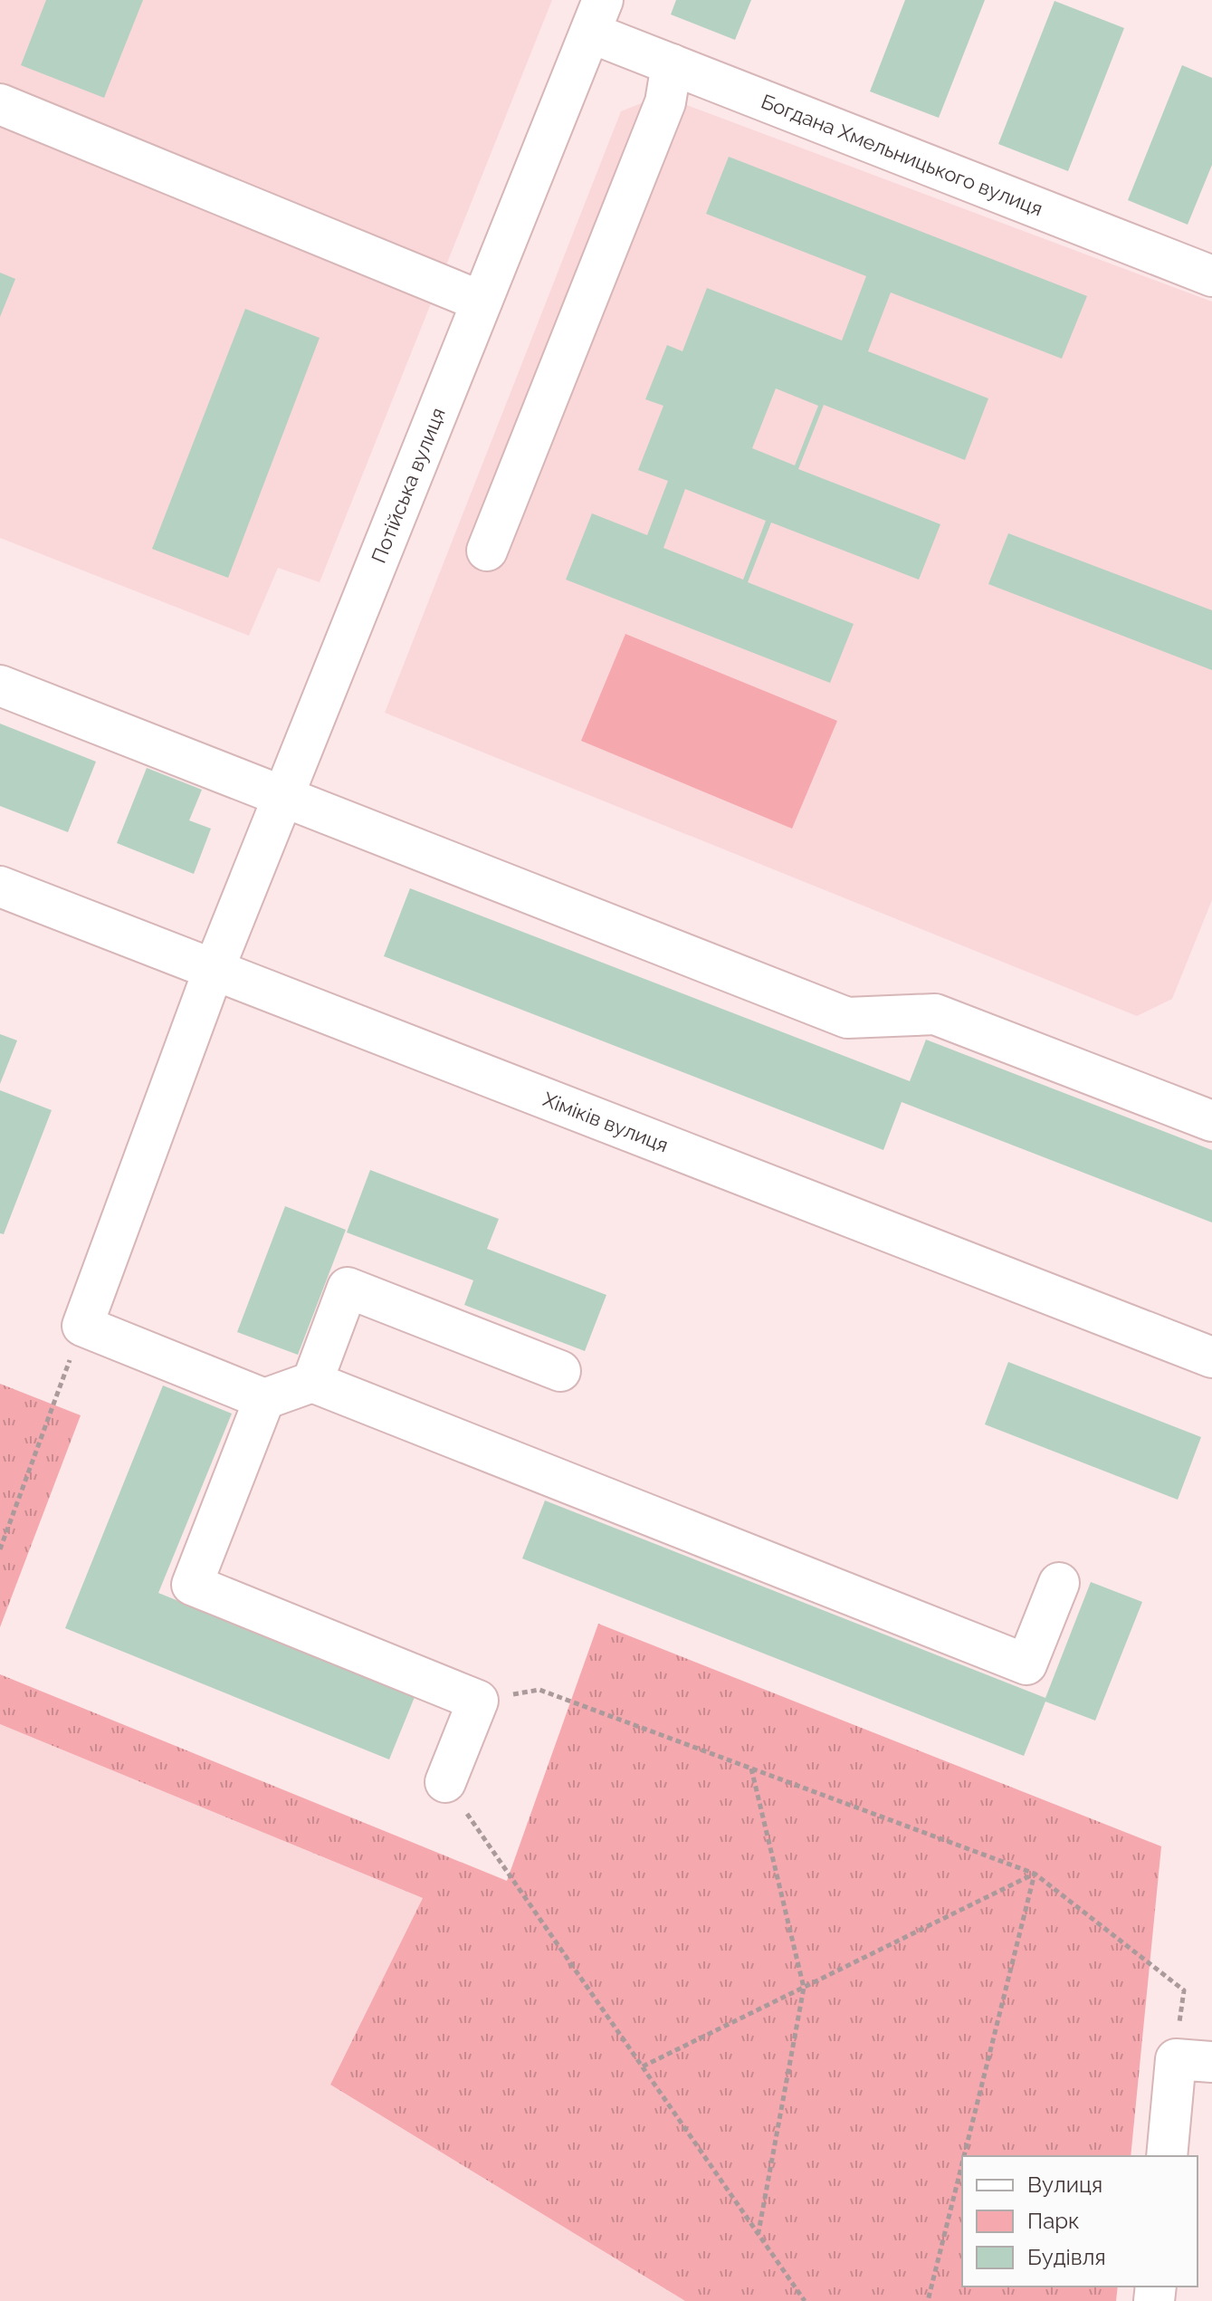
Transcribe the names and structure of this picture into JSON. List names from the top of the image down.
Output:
{
  "streets": {
    "street": ["Богдана Хмельницького вулиця", "Потійська вулиця", "Хіміків вулиця"]
  },
  "crossings": [
    ["Богдана Хмельницького вулиця", "Потійська вулиця"],
    ["Потійська вулиця", "Хіміків вулиця"]
  ],
  "legend": ["Вулиця", "Парк", "Будівля"]
}
